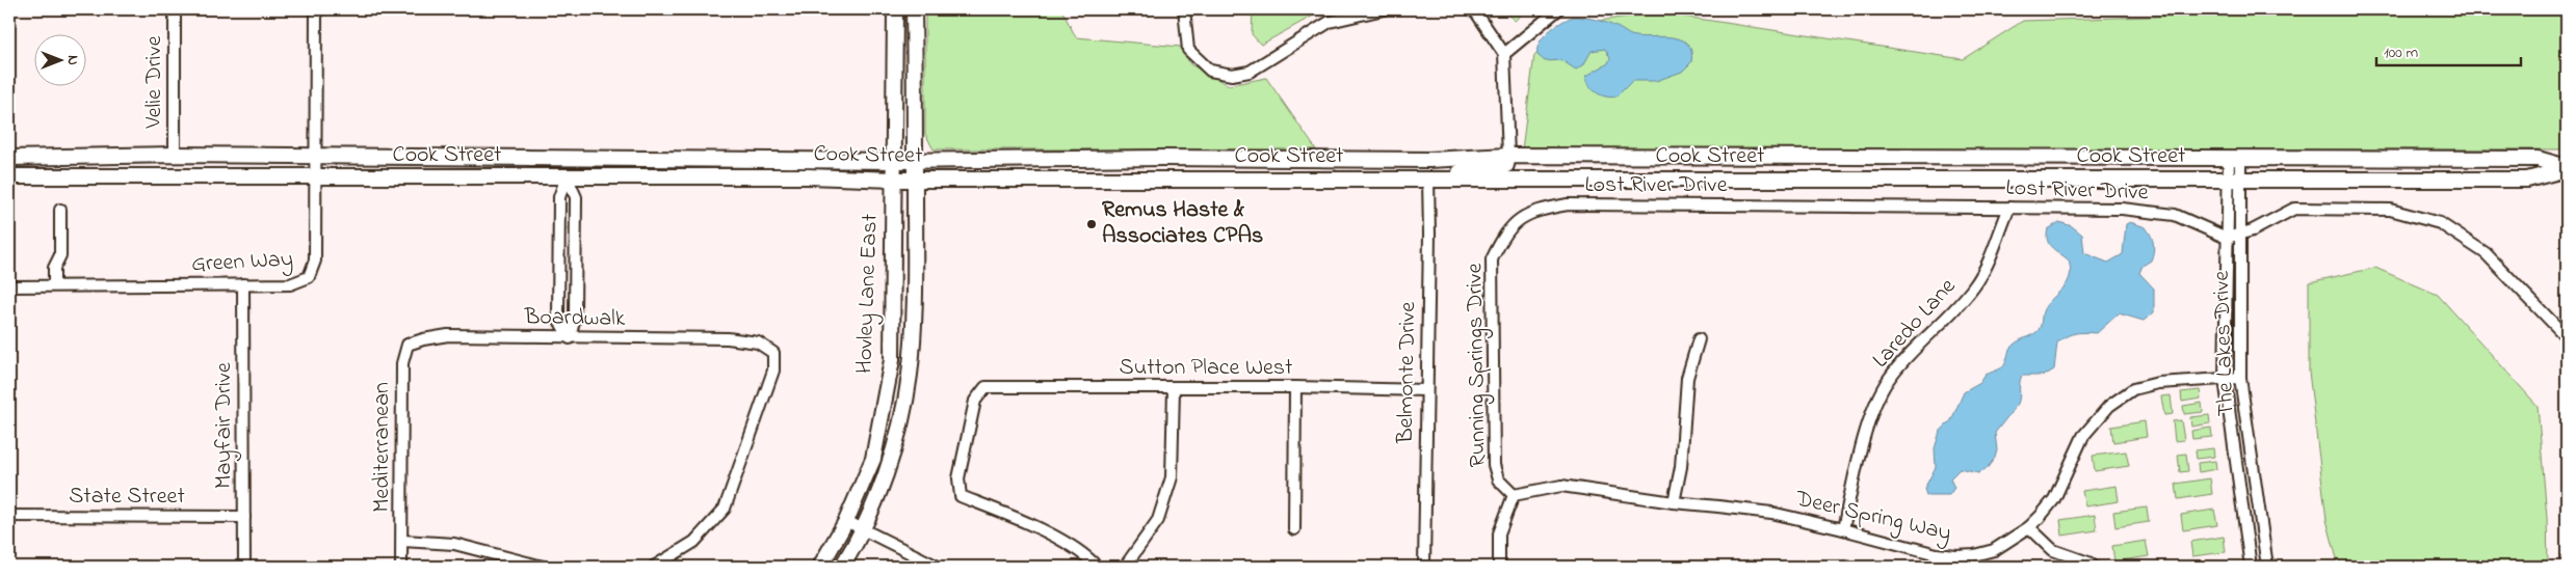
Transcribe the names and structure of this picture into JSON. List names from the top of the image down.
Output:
{
  "streets": {
    "main road": ["Cook Street", "Hovley Lane East"],
    "street": [
      "Velie Drive",
      "Lost River Drive",
      "Green Way",
      "Boardwalk",
      "Laredo Lane",
      "The Lakes Drive",
      "Running Springs Drive",
      "Sutton Place West",
      "Belmonte Drive",
      "Mayfair Drive",
      "Mediterranean",
      "State Street",
      "Deer Spring Way"
    ]
  },
  "crossings": [
    ["Velie Drive", "Cook Street"],
    ["Cook Street", "Green Way"],
    ["Cook Street", "Hovley Lane East"],
    ["Cook Street", "The Lakes Drive"],
    ["Cook Street", "Belmonte Drive"],
    ["Lost River Drive", "Laredo Lane"],
    ["Lost River Drive", "The Lakes Drive"],
    ["Lost River Drive", "Running Springs Drive"],
    ["Green Way", "Mayfair Drive"],
    ["Boardwalk", "Mediterranean"],
    ["Laredo Lane", "Deer Spring Way"],
    ["The Lakes Drive", "Deer Spring Way"],
    ["Running Springs Drive", "Deer Spring Way"],
    ["Sutton Place West", "Belmonte Drive"],
    ["Mayfair Drive", "State Street"]
  ],
  "places": ["Remus Haste & Associates CPAs"],
  "scale_bar": "100 m",
  "north": "right"
}
